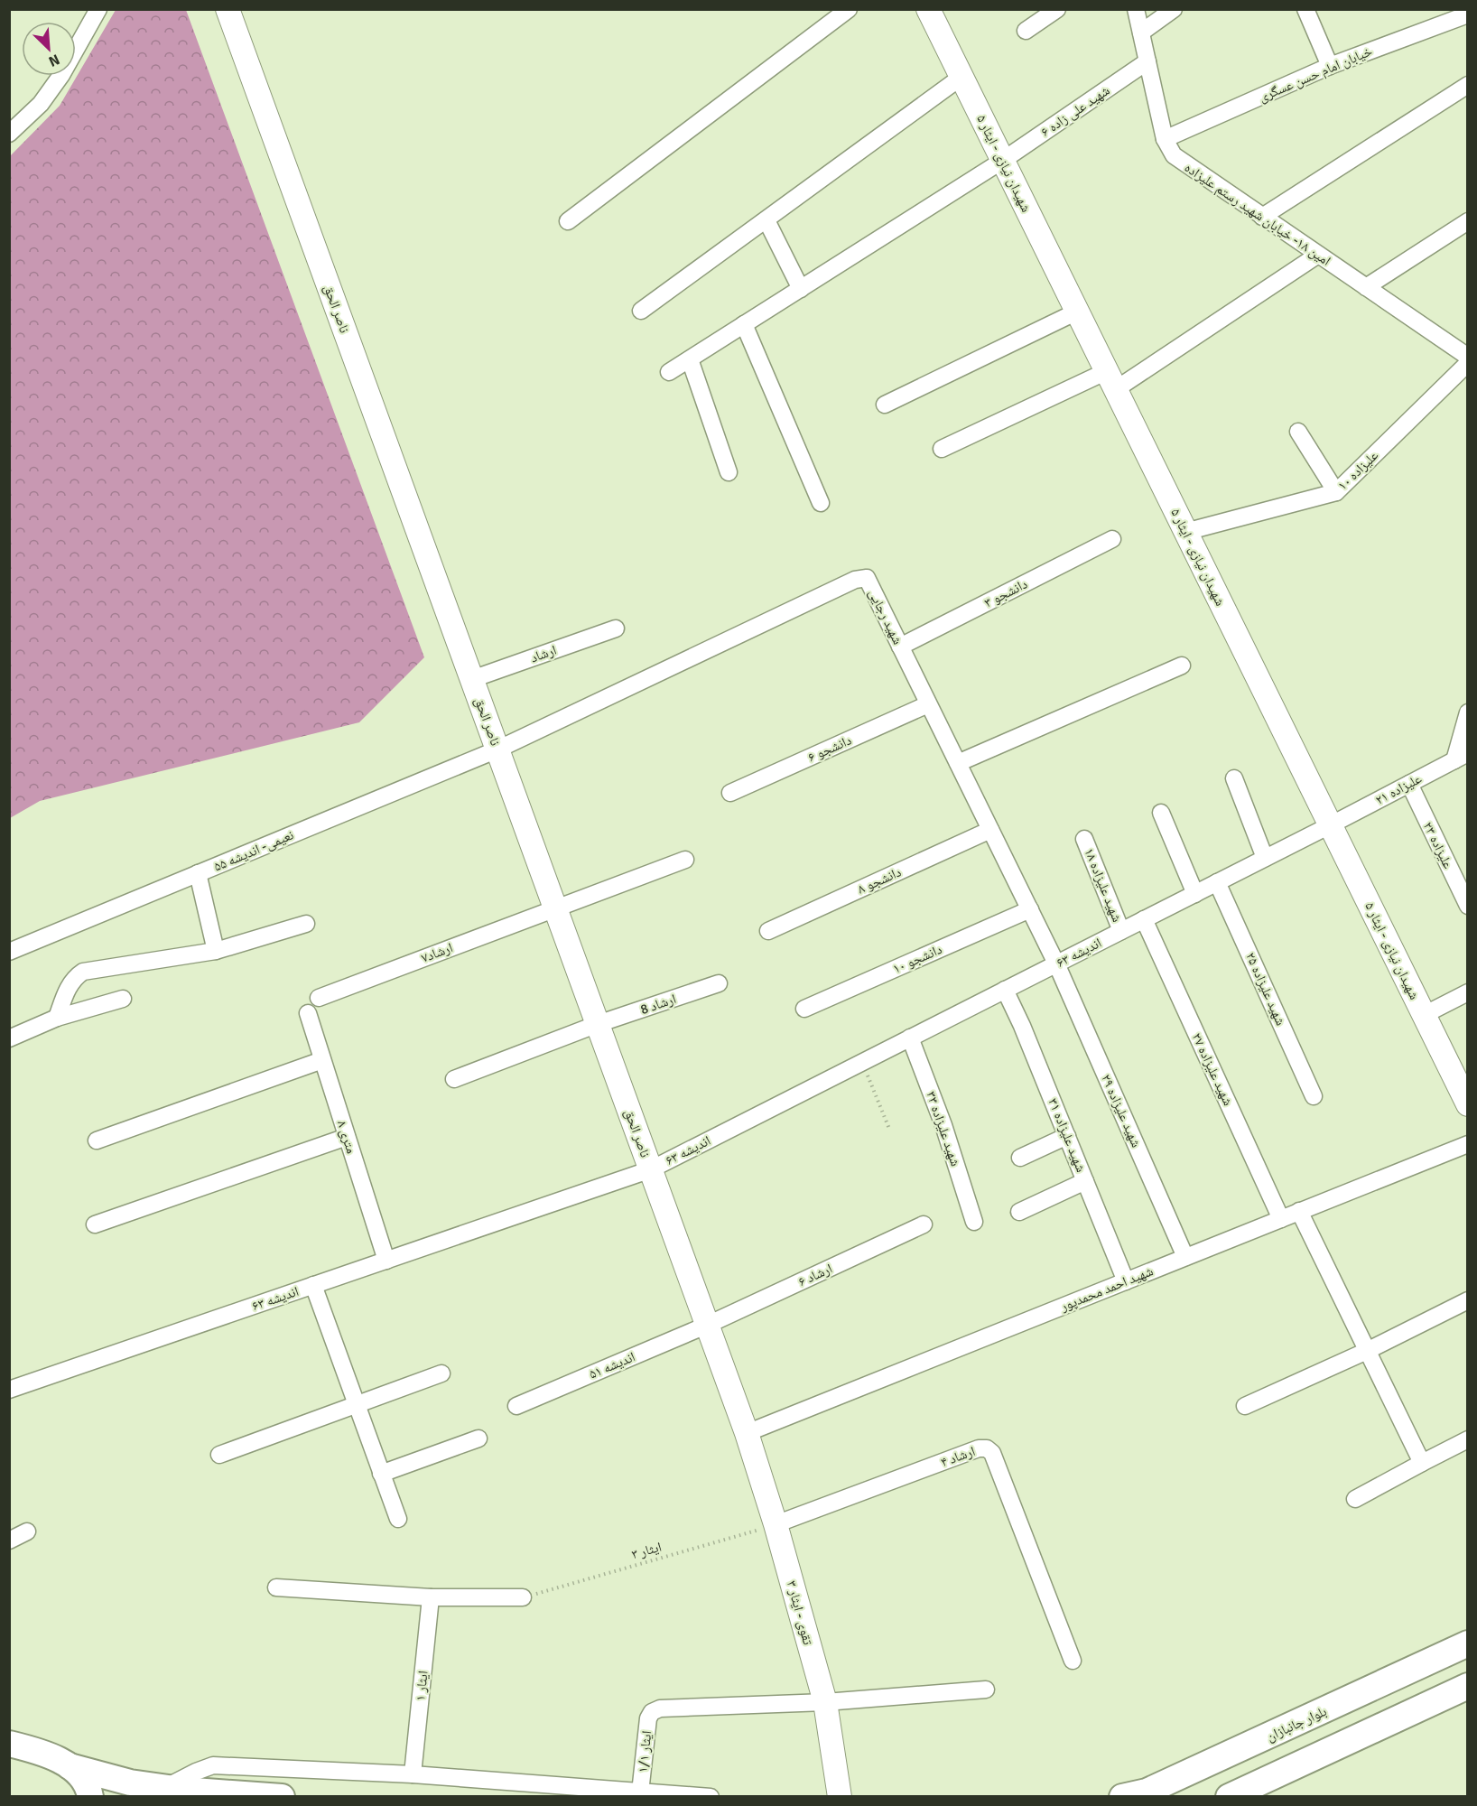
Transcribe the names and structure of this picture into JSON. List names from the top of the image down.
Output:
{
  "streets": {
    "main road": ["بلوار جانبازان"],
    "street": [
      "خیابان امام حسن عسگری",
      "شهید علی زاده ۶",
      "شهیدان نیازی - ایثار ۵",
      "امین ۱۸- خيابان شهيد رستم عليزاده",
      "ناصر الحق",
      "علیزاده ۱۰",
      "دانشجو ۳",
      "شهید رجایی",
      "ارشاد",
      "دانشجو ۶",
      "علیزاده ۲۱",
      "علیزاده ۲۳",
      "نعیمی- اندیشه ۵۵",
      "دانشجو ۸",
      "شهید علیزاده ۱۸",
      "ارشاد۷",
      "اندیشه ۶۳",
      "دانشجو ۱۰",
      "شهید علیزاده ۲۵",
      "ارشاد 8",
      "شهید علیزاده ۲۷",
      "شهید علیزاده ۲۹",
      "شهید علیزاده ۳۳",
      "شهید علیزاده ۳۱",
      "۸ متری",
      "ارشاد ۶",
      "شهید احمد محمدپور",
      "اندیشه ۵۱",
      "ارشاد ۴",
      "تقوی - ایثار ۳",
      "ایثار ۱",
      "ایثار ۱/۱"
    ],
    "path": ["ایثار ۳"]
  },
  "crossings": [
    ["خیابان امام حسن عسگری", "امین ۱۸- خيابان شهيد رستم عليزاده"],
    ["شهید علی زاده ۶", "شهیدان نیازی - ایثار ۵"],
    ["شهید علی زاده ۶", "امین ۱۸- خيابان شهيد رستم عليزاده"],
    ["شهیدان نیازی - ایثار ۵", "علیزاده ۱۰"],
    ["شهیدان نیازی - ایثار ۵", "علیزاده ۲۱"],
    ["شهیدان نیازی - ایثار ۵", "اندیشه ۶۳"],
    ["ناصر الحق", "شهید رجایی"],
    ["ناصر الحق", "ارشاد"],
    ["ناصر الحق", "نعیمی- اندیشه ۵۵"],
    ["ناصر الحق", "ارشاد۷"],
    ["ناصر الحق", "اندیشه ۶۳"],
    ["ناصر الحق", "ارشاد 8"],
    ["ناصر الحق", "ارشاد ۶"],
    ["ناصر الحق", "شهید احمد محمدپور"],
    ["ناصر الحق", "اندیشه ۵۱"],
    ["ناصر الحق", "تقوی - ایثار ۳"],
    ["دانشجو ۳", "شهید رجایی"],
    ["شهید رجایی", "دانشجو ۶"],
    ["شهید رجایی", "نعیمی- اندیشه ۵۵"],
    ["شهید رجایی", "دانشجو ۸"],
    ["شهید رجایی", "اندیشه ۶۳"],
    ["شهید رجایی", "دانشجو ۱۰"],
    ["شهید رجایی", "شهید علیزاده ۲۹"],
    ["علیزاده ۲۱", "علیزاده ۲۳"],
    ["علیزاده ۲۱", "اندیشه ۶۳"],
    ["شهید علیزاده ۱۸", "اندیشه ۶۳"],
    ["اندیشه ۶۳", "شهید علیزاده ۲۵"],
    ["اندیشه ۶۳", "شهید علیزاده ۲۷"],
    ["اندیشه ۶۳", "شهید علیزاده ۲۹"],
    ["اندیشه ۶۳", "شهید علیزاده ۳۳"],
    ["اندیشه ۶۳", "شهید علیزاده ۳۱"],
    ["اندیشه ۶۳", "۸ متری"],
    ["شهید علیزاده ۲۷", "شهید احمد محمدپور"],
    ["شهید علیزاده ۲۹", "شهید احمد محمدپور"],
    ["شهید علیزاده ۳۱", "شهید احمد محمدپور"],
    ["ارشاد ۶", "اندیشه ۵۱"],
    ["شهید احمد محمدپور", "تقوی - ایثار ۳"],
    ["ارشاد ۴", "ایثار ۳"],
    ["ارشاد ۴", "تقوی - ایثار ۳"],
    ["ایثار ۳", "تقوی - ایثار ۳"],
    ["تقوی - ایثار ۳", "ایثار ۱/۱"]
  ],
  "north": "bottom right"
}
